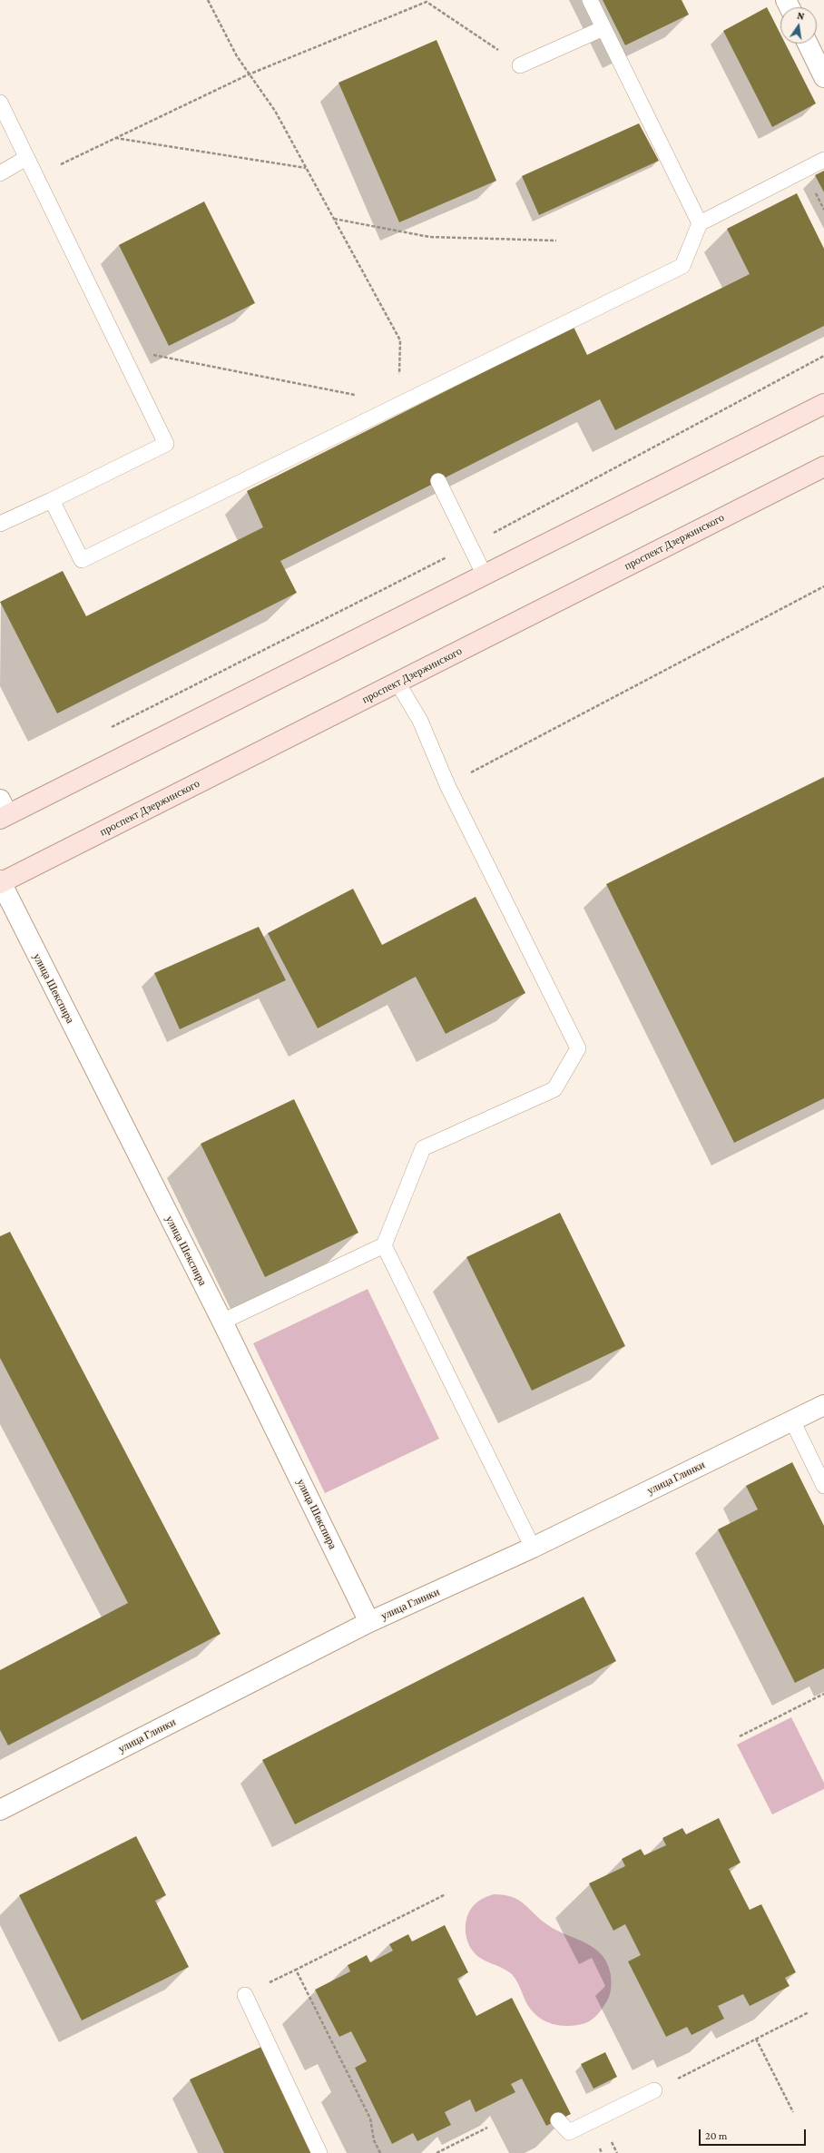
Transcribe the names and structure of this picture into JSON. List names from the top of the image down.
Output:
{
  "streets": {
    "main road": ["проспект Дзержинского"],
    "street": ["улица Шекспира", "улица Глинки"]
  },
  "crossings": [
    ["проспект Дзержинского", "улица Шекспира"],
    ["улица Шекспира", "улица Глинки"]
  ],
  "scale_bar": "20 m",
  "north": "top"
}
